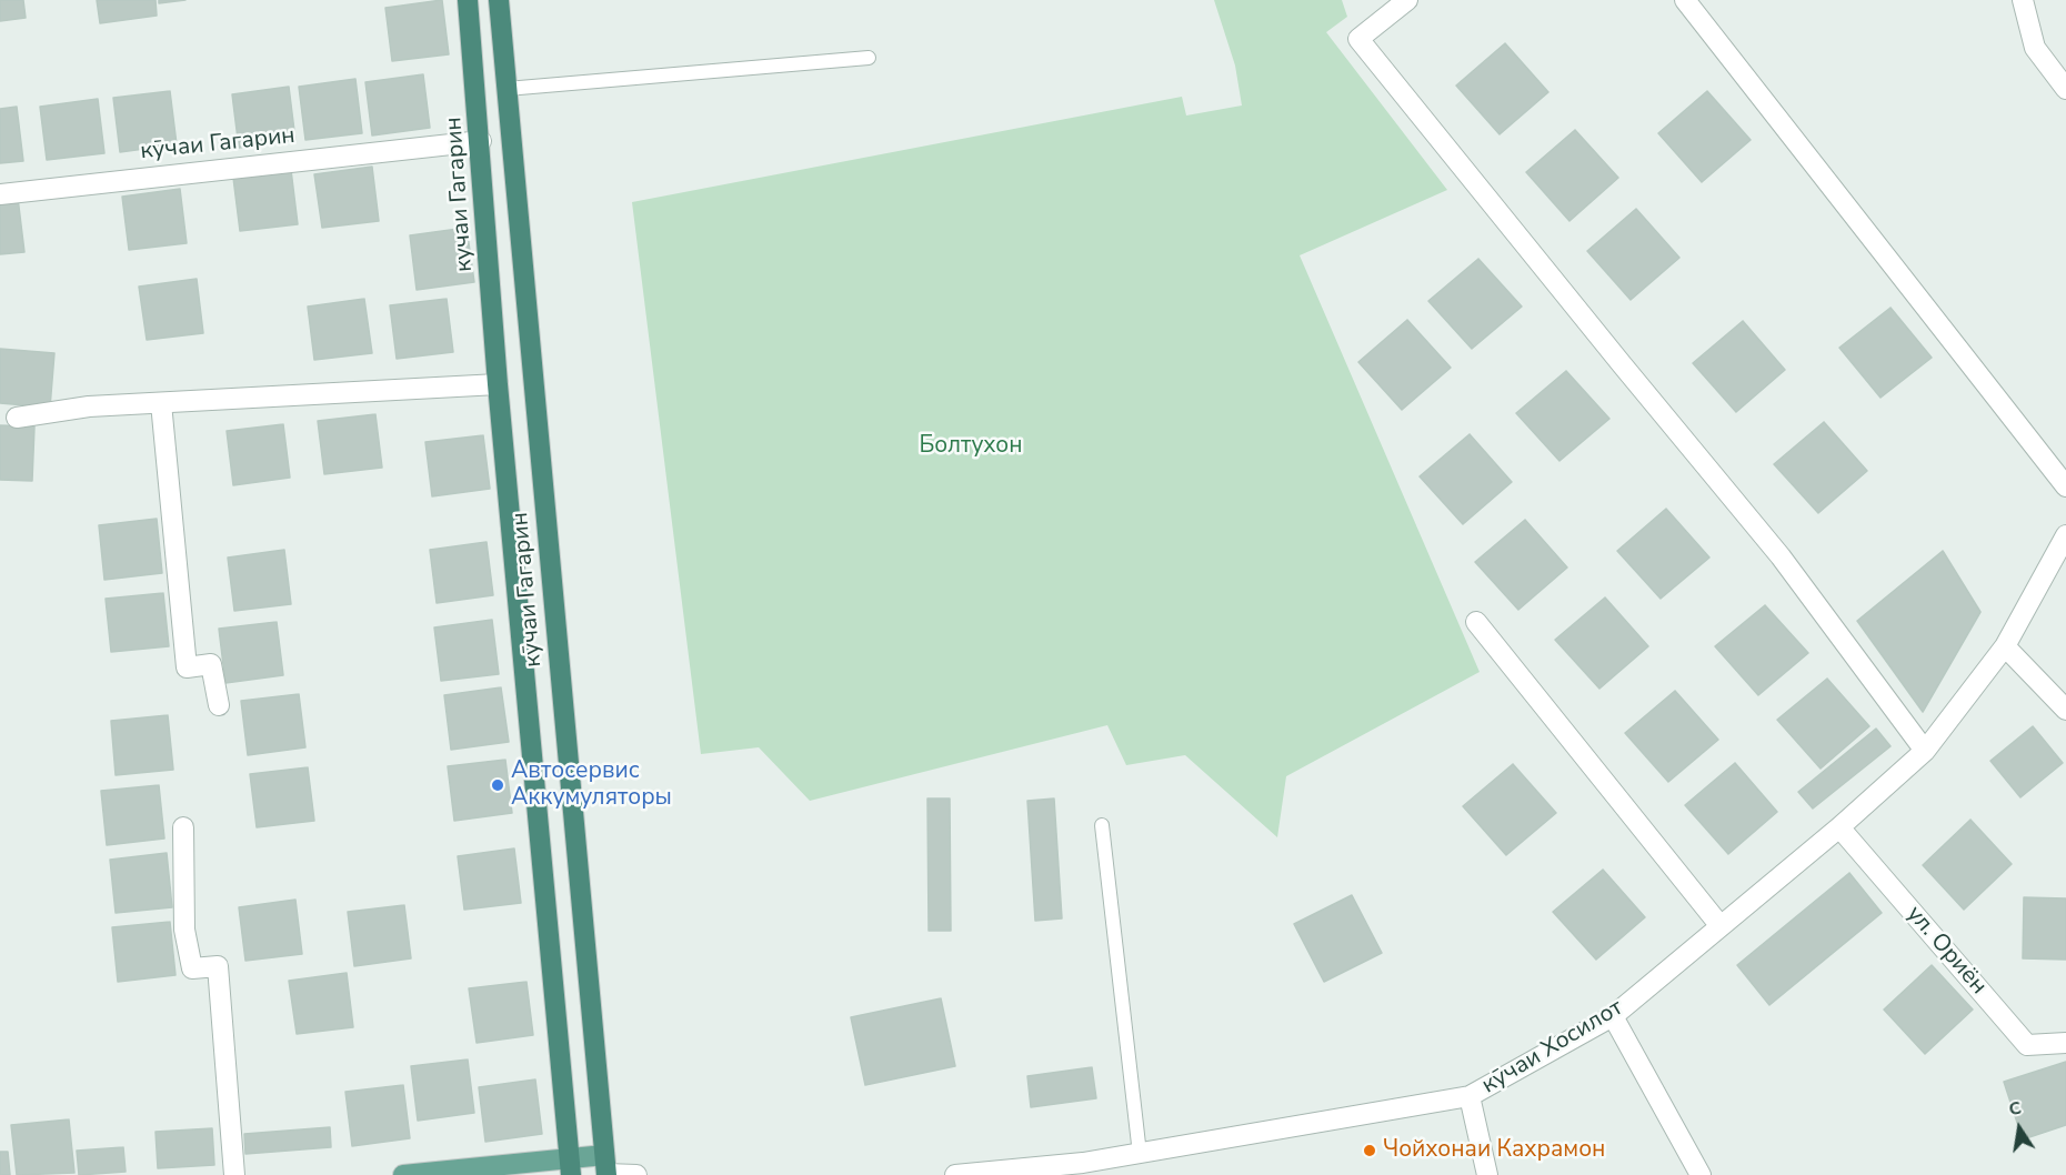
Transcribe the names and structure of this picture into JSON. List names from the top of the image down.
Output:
{
  "streets": {
    "highway": ["кӯчаи Гагарин", "кучаи Гагарин"],
    "street": ["ул. Ориён", "кӯчаи Хосилот"]
  },
  "crossings": [
    ["кӯчаи Гагарин", "кучаи Гагарин"],
    ["ул. Ориён", "кӯчаи Хосилот"]
  ],
  "parks": ["Болтухон"],
  "places": ["Автосервис Аккумуляторы", "Чойхонаи Кахрамон"],
  "north": "top"
}
